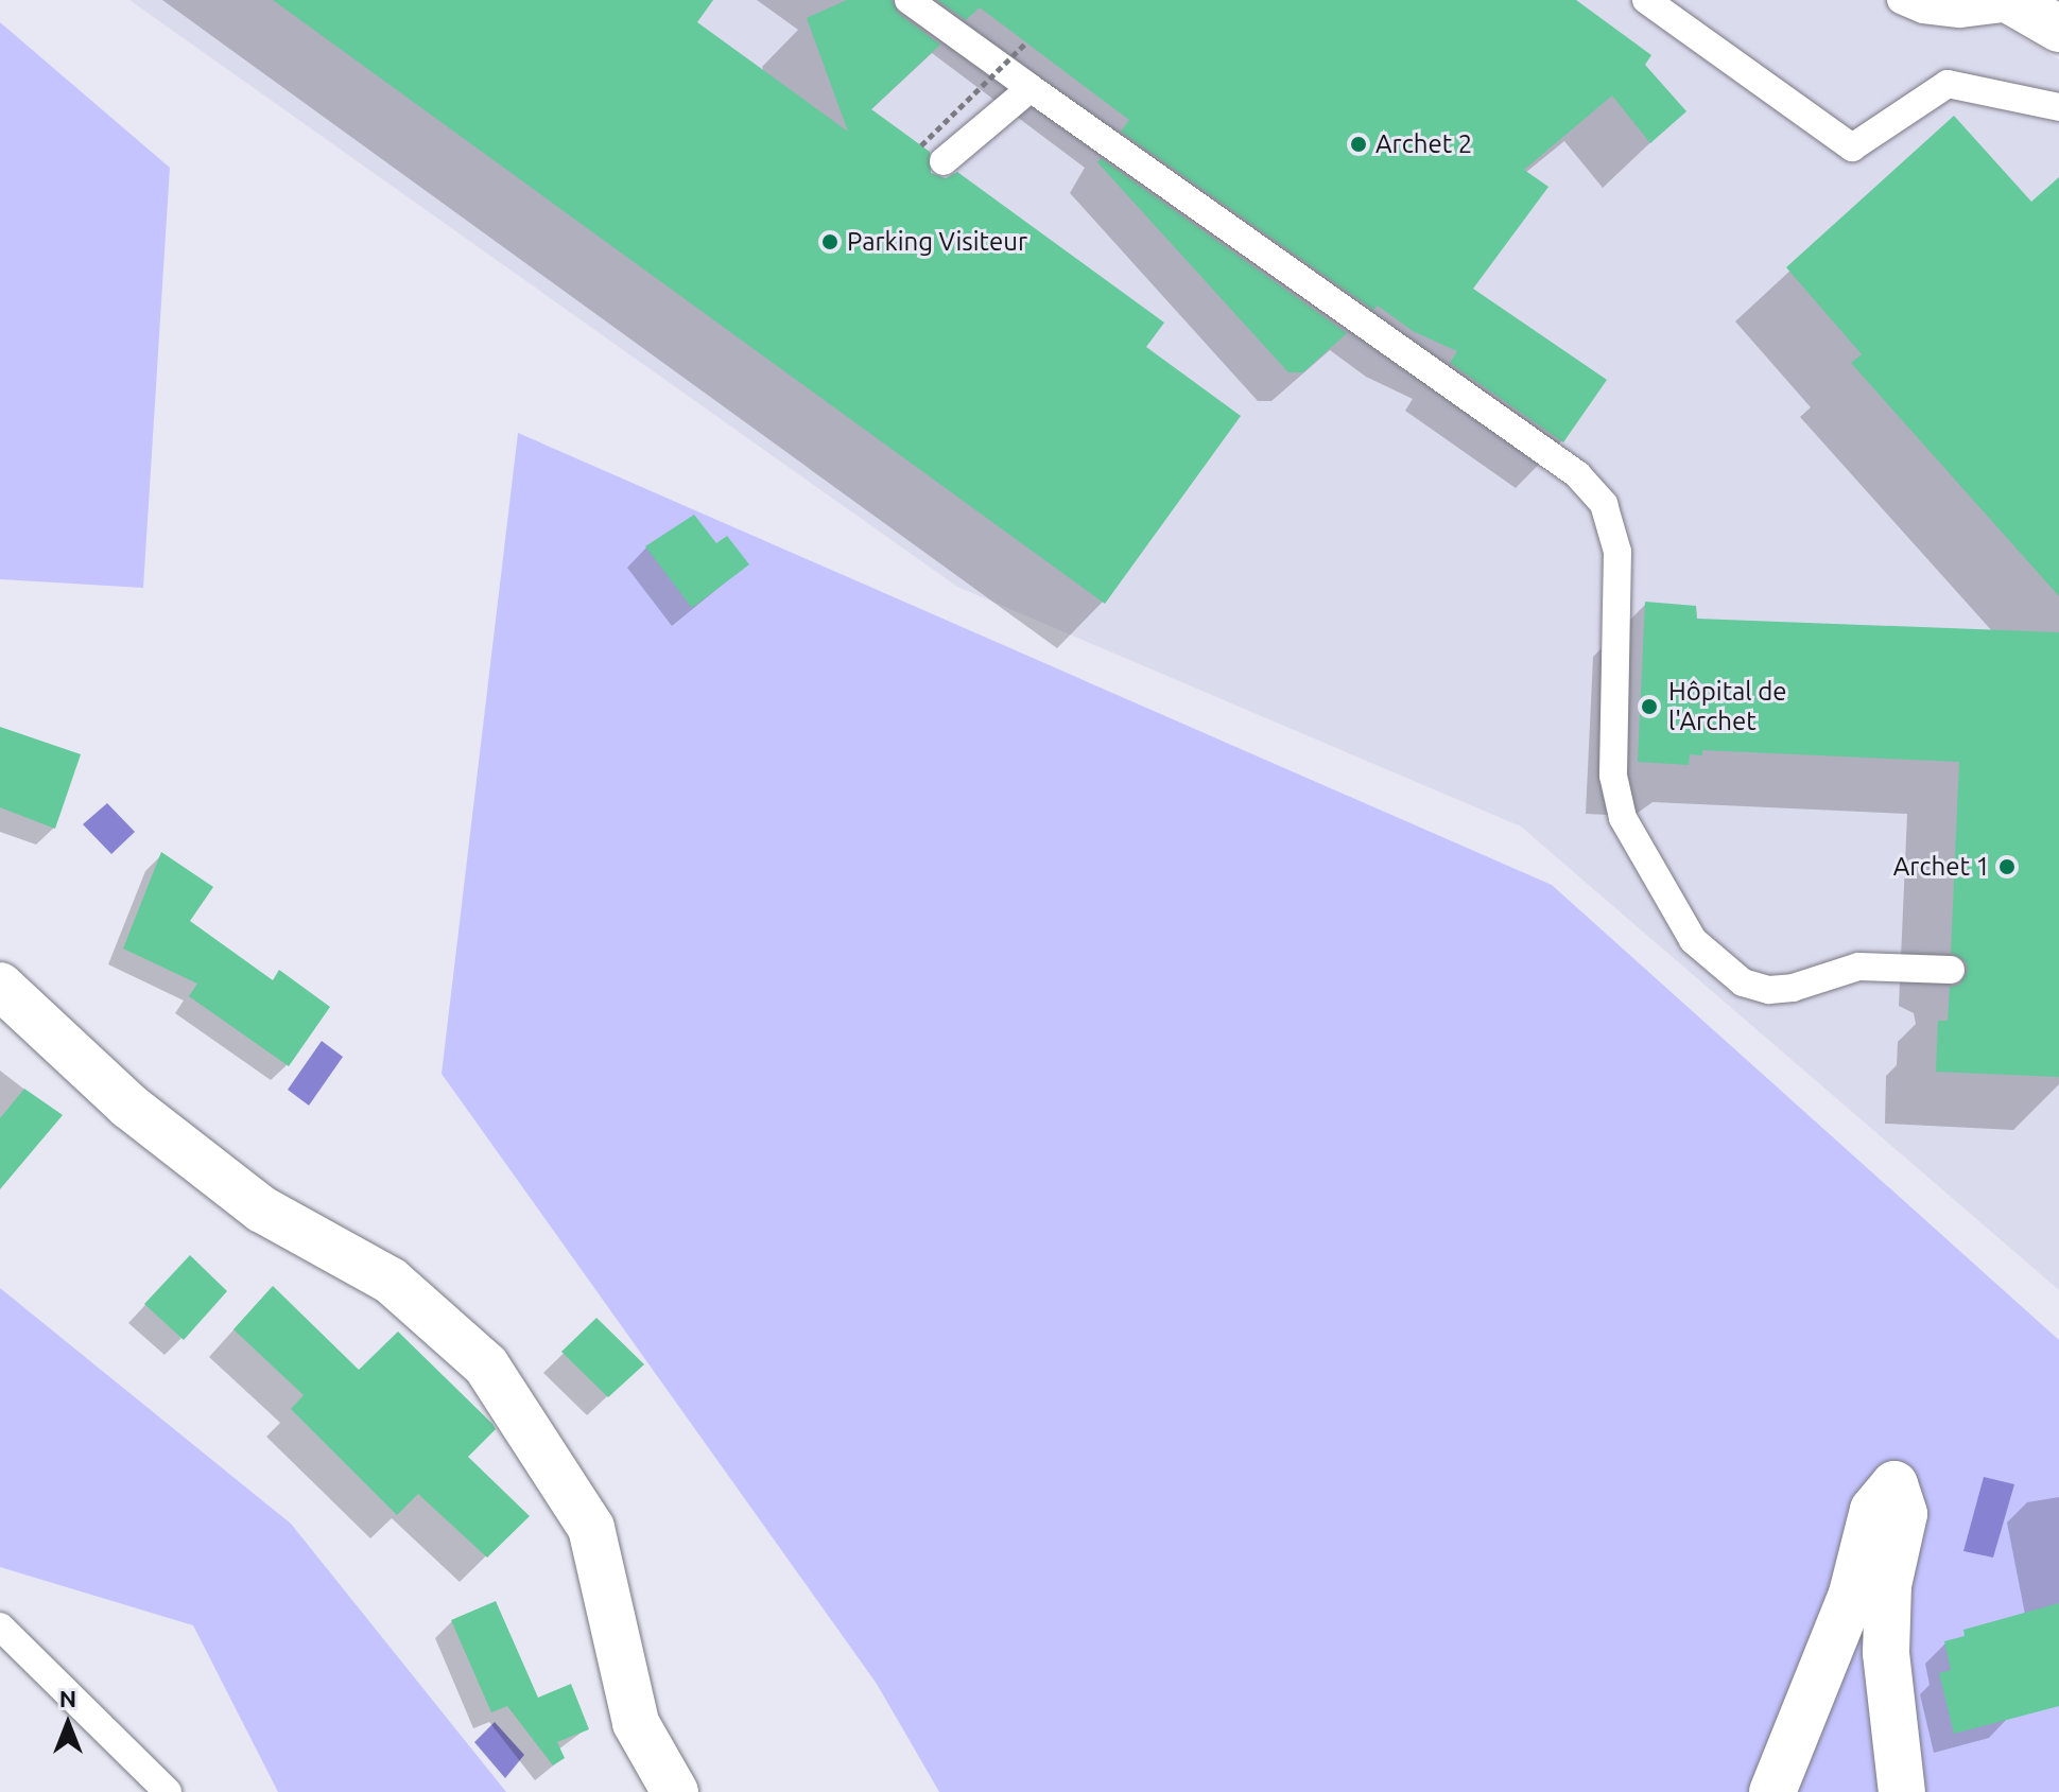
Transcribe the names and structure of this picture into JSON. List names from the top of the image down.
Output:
{
  "places": [
    "Archet 2",
    "Parking Visiteur",
    "Hôpital de l'Archet",
    "Archet 1"
  ],
  "north": "top"
}
